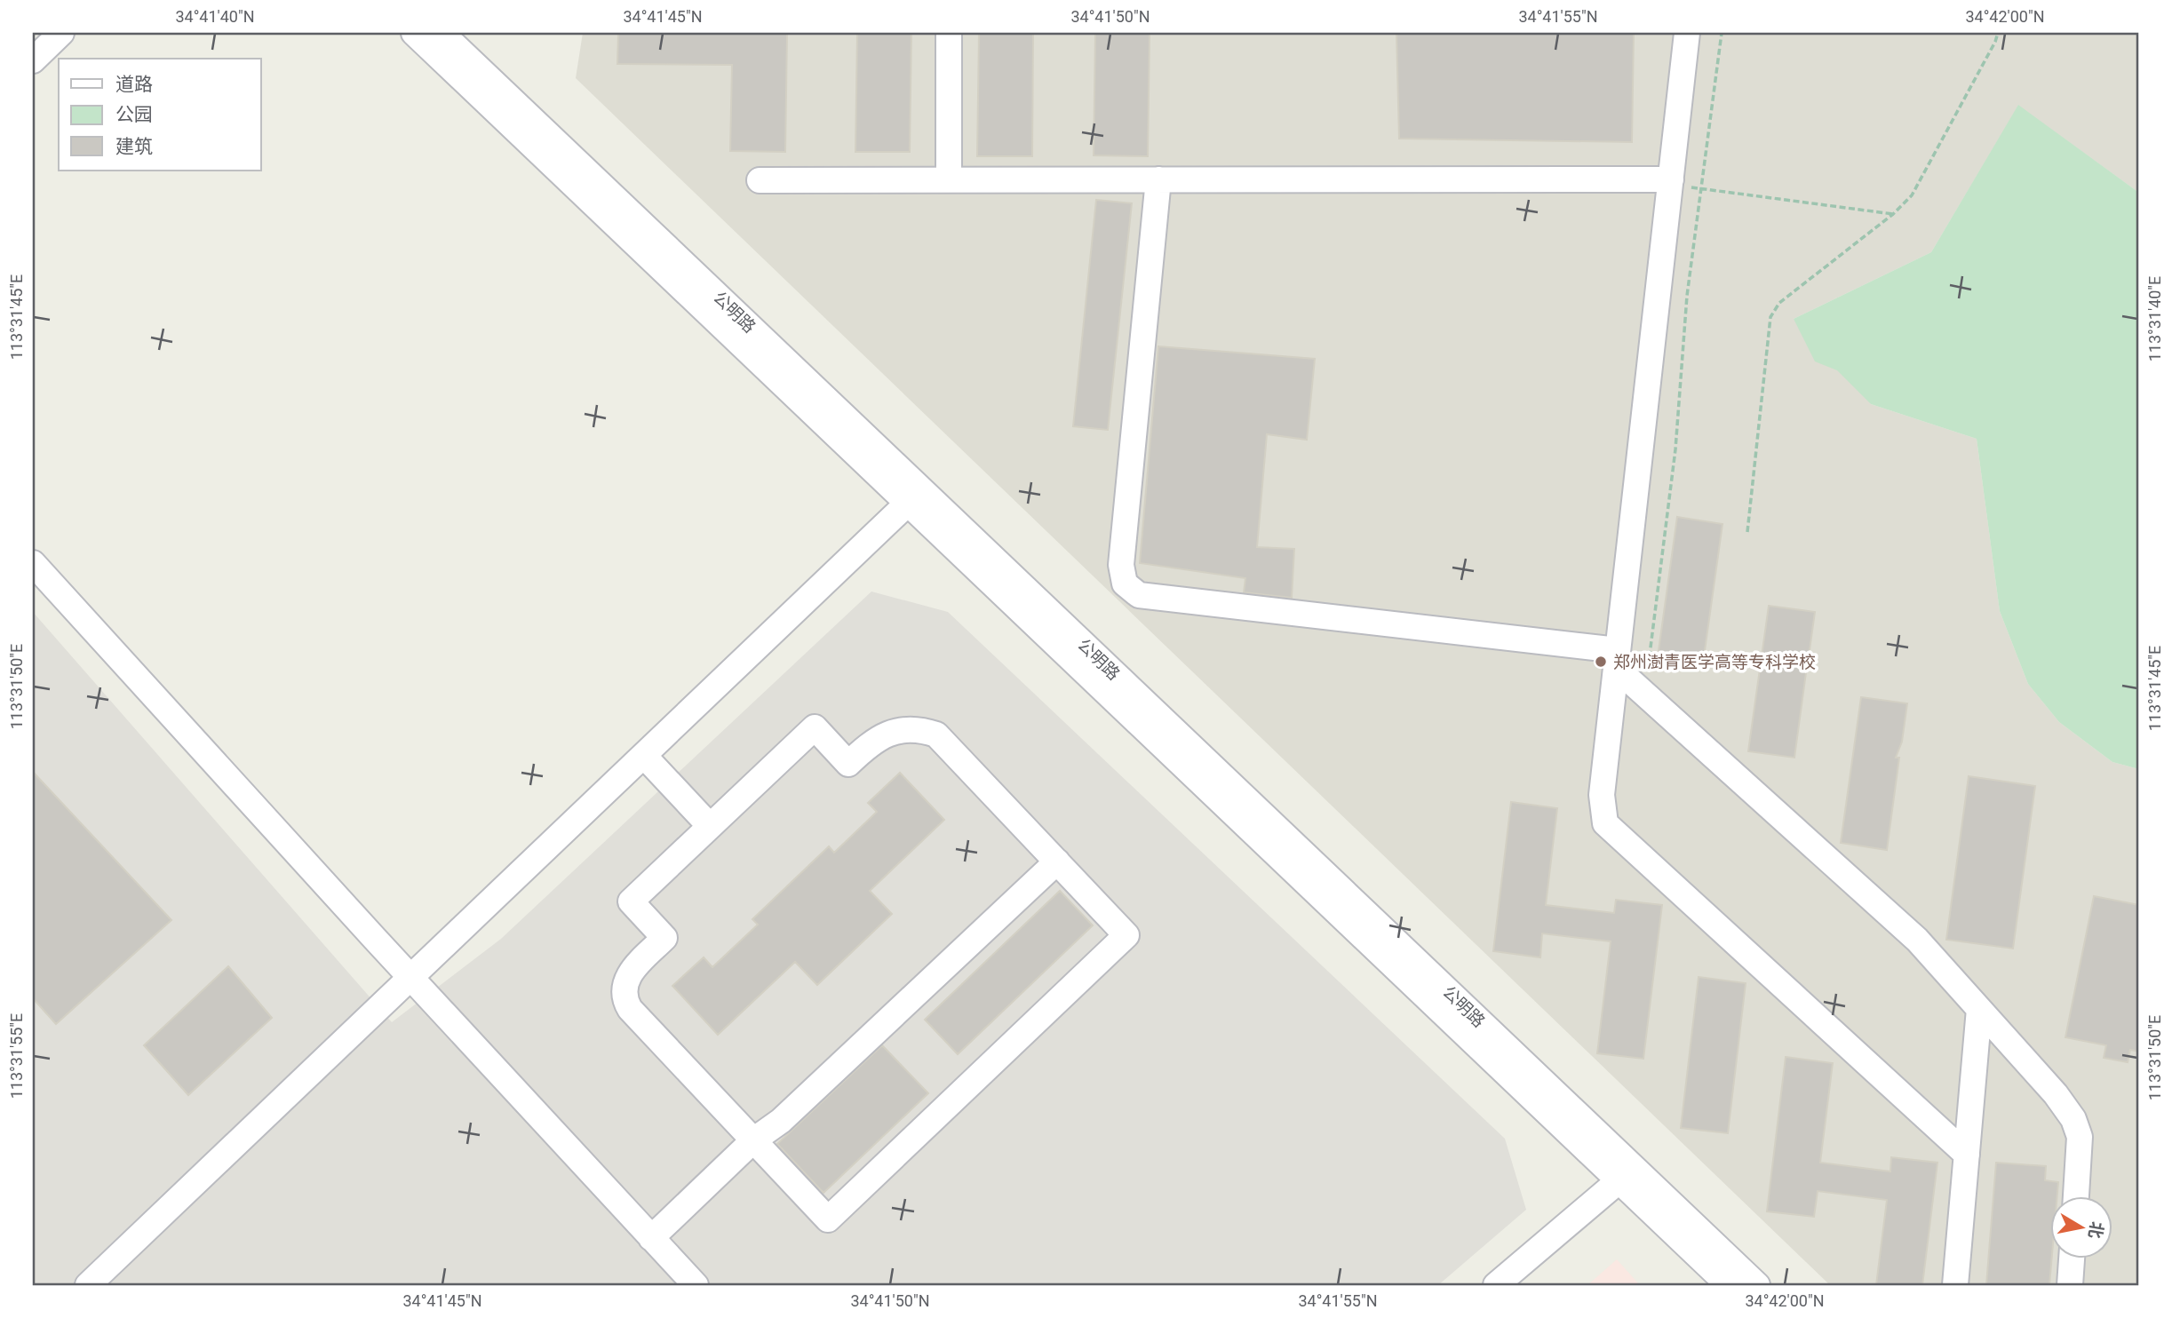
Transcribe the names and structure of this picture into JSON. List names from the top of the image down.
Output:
{
  "streets": {
    "street": ["公明路"]
  },
  "places": ["郑州澍青医学高等专科学校"],
  "legend": ["道路", "公园", "建筑"],
  "north": "right",
  "coordinates": [
    "34°41'40\"N",
    "34°41'45\"N",
    "34°41'50\"N",
    "34°41'55\"N",
    "34°42'00\"N",
    "113°31'45\"E",
    "113°31'40\"E",
    "113°31'50\"E",
    "113°31'55\"E"
  ]
}
